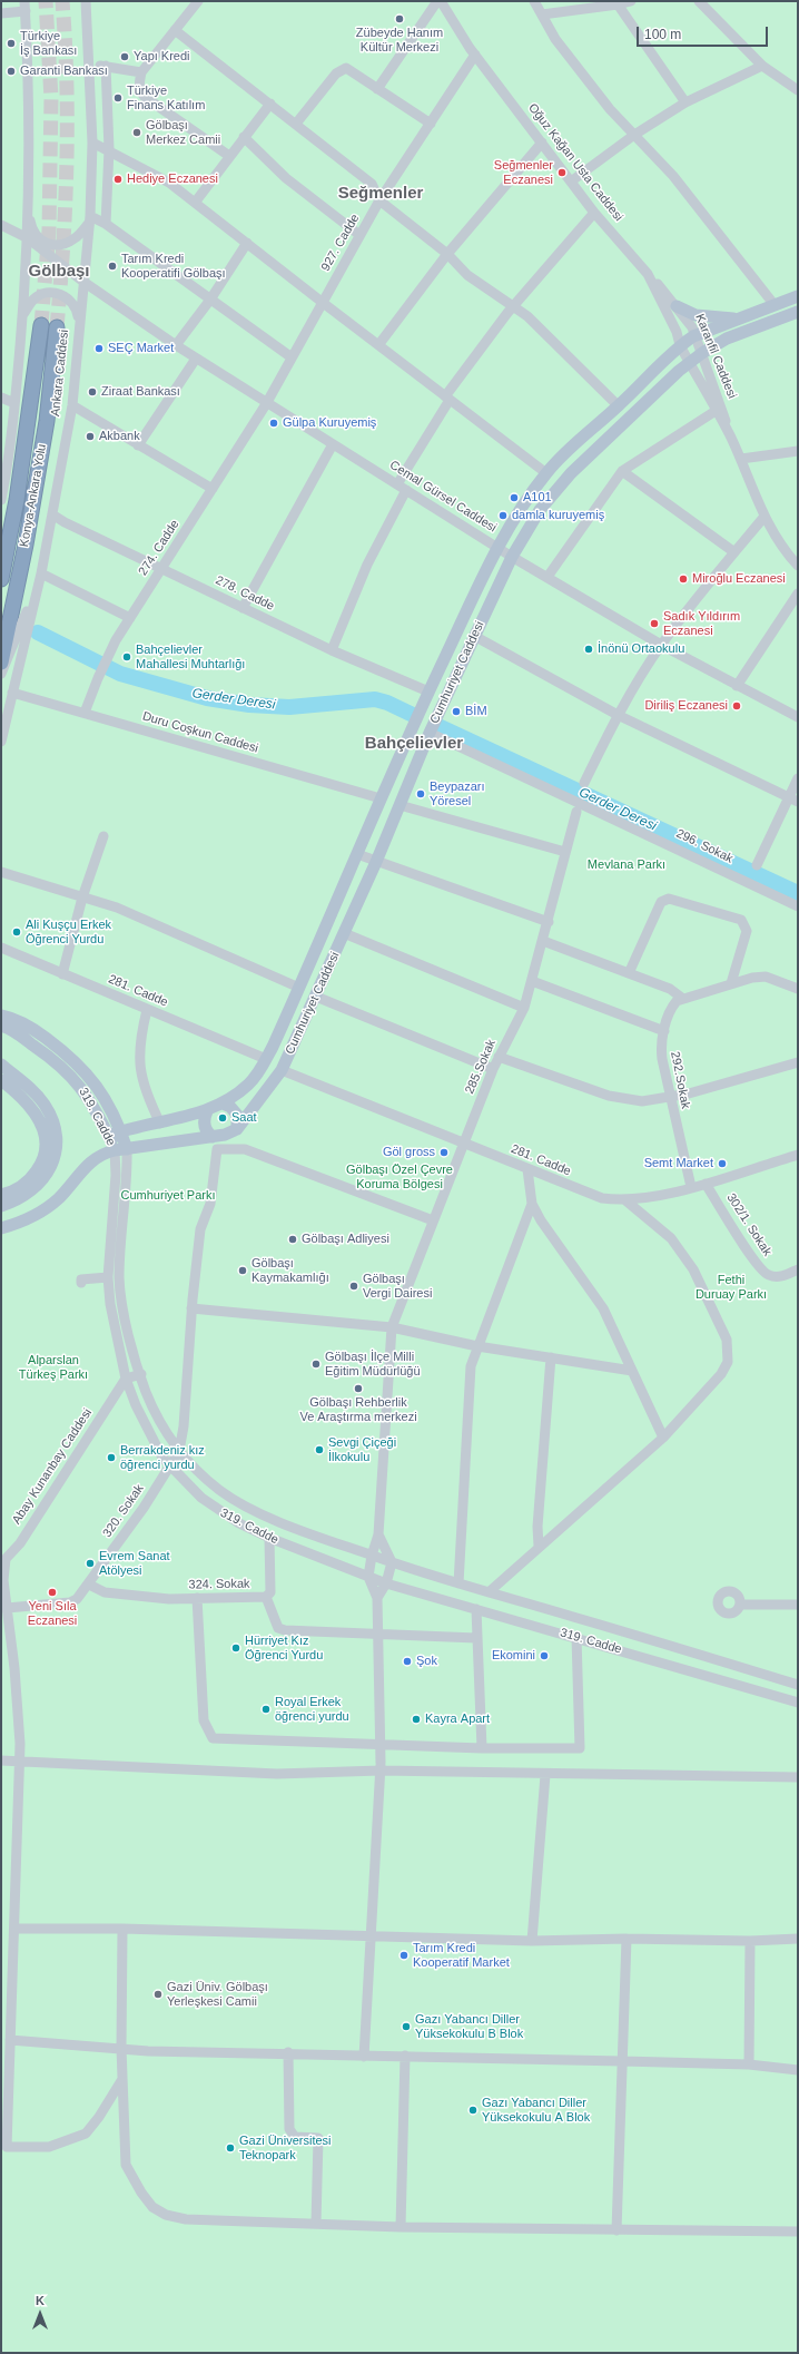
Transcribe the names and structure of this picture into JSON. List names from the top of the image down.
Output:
{
  "streets": {
    "highway": ["Konya-Ankara Yolu"],
    "main road": ["Cumhuriyet Caddesi", "319. Cadde"],
    "street": [
      "Oğuz Kağan Usta Caddesi",
      "927. Cadde",
      "Karanfil Caddesi",
      "Ankara Caddesi",
      "Cemal Gürsel Caddesi",
      "274. Cadde",
      "278. Cadde",
      "Duru Coşkun Caddesi",
      "296. Sokak",
      "281. Cadde",
      "285.Sokak",
      "292.Sokak",
      "302/1. Sokak",
      "Abay Kunanbay Caddesi",
      "320. Sokak",
      "324. Sokak"
    ]
  },
  "crossings": [
    ["Oğuz Kağan Usta Caddesi", "927. Cadde"],
    ["Oğuz Kağan Usta Caddesi", "Karanfil Caddesi"],
    ["Oğuz Kağan Usta Caddesi", "Cumhuriyet Caddesi"],
    ["927. Cadde", "Cemal Gürsel Caddesi"],
    ["927. Cadde", "274. Cadde"],
    ["Karanfil Caddesi", "Cumhuriyet Caddesi"],
    ["Ankara Caddesi", "Cemal Gürsel Caddesi"],
    ["Ankara Caddesi", "278. Cadde"],
    ["Ankara Caddesi", "Duru Coşkun Caddesi"],
    ["Cemal Gürsel Caddesi", "274. Cadde"],
    ["Cemal Gürsel Caddesi", "Cumhuriyet Caddesi"],
    ["274. Cadde", "278. Cadde"],
    ["274. Cadde", "Duru Coşkun Caddesi"],
    ["278. Cadde", "Cumhuriyet Caddesi"],
    ["Cumhuriyet Caddesi", "Duru Coşkun Caddesi"],
    ["Cumhuriyet Caddesi", "296. Sokak"],
    ["Cumhuriyet Caddesi", "281. Cadde"],
    ["Cumhuriyet Caddesi", "319. Cadde"],
    ["281. Cadde", "285.Sokak"],
    ["281. Cadde", "292.Sokak"],
    ["281. Cadde", "302/1. Sokak"],
    ["285.Sokak", "319. Cadde"],
    ["319. Cadde", "Abay Kunanbay Caddesi"],
    ["319. Cadde", "320. Sokak"],
    ["319. Cadde", "324. Sokak"],
    ["Abay Kunanbay Caddesi", "320. Sokak"],
    ["320. Sokak", "324. Sokak"]
  ],
  "districts": ["Seğmenler", "Gölbaşı", "Bahçelievler"],
  "water": ["Gerder Deresi"],
  "parks": [
    "Mevlana Parkı",
    "Gölbaşı Özel Çevre Koruma Bölgesi",
    "Cumhuriyet Parkı",
    "Fethi Duruay Parkı",
    "Alparslan Türkeş Parkı"
  ],
  "places": [
    "Zübeyde Hanım Kültür Merkezi",
    "Türkiye İş Bankası",
    "Yapı Kredi",
    "Garanti Bankası",
    "Türkiye Finans Katılım",
    "Gölbaşı Merkez Camii",
    "Seğmenler Eczanesi",
    "Hediye Eczanesi",
    "Tarım Kredi Kooperatifi Gölbaşı",
    "SEÇ Market",
    "Ziraat Bankası",
    "Gülpa Kuruyemiş",
    "Akbank",
    "A101",
    "damla kuruyemiş",
    "Miroğlu Eczanesi",
    "Sadık Yıldırım Eczanesi",
    "İnönü Ortaokulu",
    "Bahçelievler Mahallesi Muhtarlığı",
    "Diriliş Eczanesi",
    "BİM",
    "Beypazarı Yöresel",
    "Ali Kuşçu Erkek Öğrenci Yurdu",
    "Saat",
    "Göl gross",
    "Semt Market",
    "Gölbaşı Adliyesi",
    "Gölbaşı Kaymakamlığı",
    "Gölbaşı Vergi Dairesi",
    "Gölbaşı İlçe Milli Eğitim Müdürlüğü",
    "Gölbaşı Rehberlik Ve Araştırma merkezi",
    "Sevgi Çiçeği İlkokulu",
    "Berrakdeniz kız öğrenci yurdu",
    "Evrem Sanat Atölyesi",
    "Yeni Sıla Eczanesi",
    "Hürriyet Kız Öğrenci Yurdu",
    "Ekomini",
    "Şok",
    "Royal Erkek öğrenci yurdu",
    "Kayra Apart",
    "Tarım Kredi Kooperatif Market",
    "Gazi Üniv. Gölbaşı Yerleşkesi Camii",
    "Gazı Yabancı Diller Yüksekokulu B Blok",
    "Gazı Yabancı Diller Yüksekokulu A Blok",
    "Gazi Üniversitesi Teknopark"
  ],
  "scale_bar": "100 m",
  "north": "top"
}
